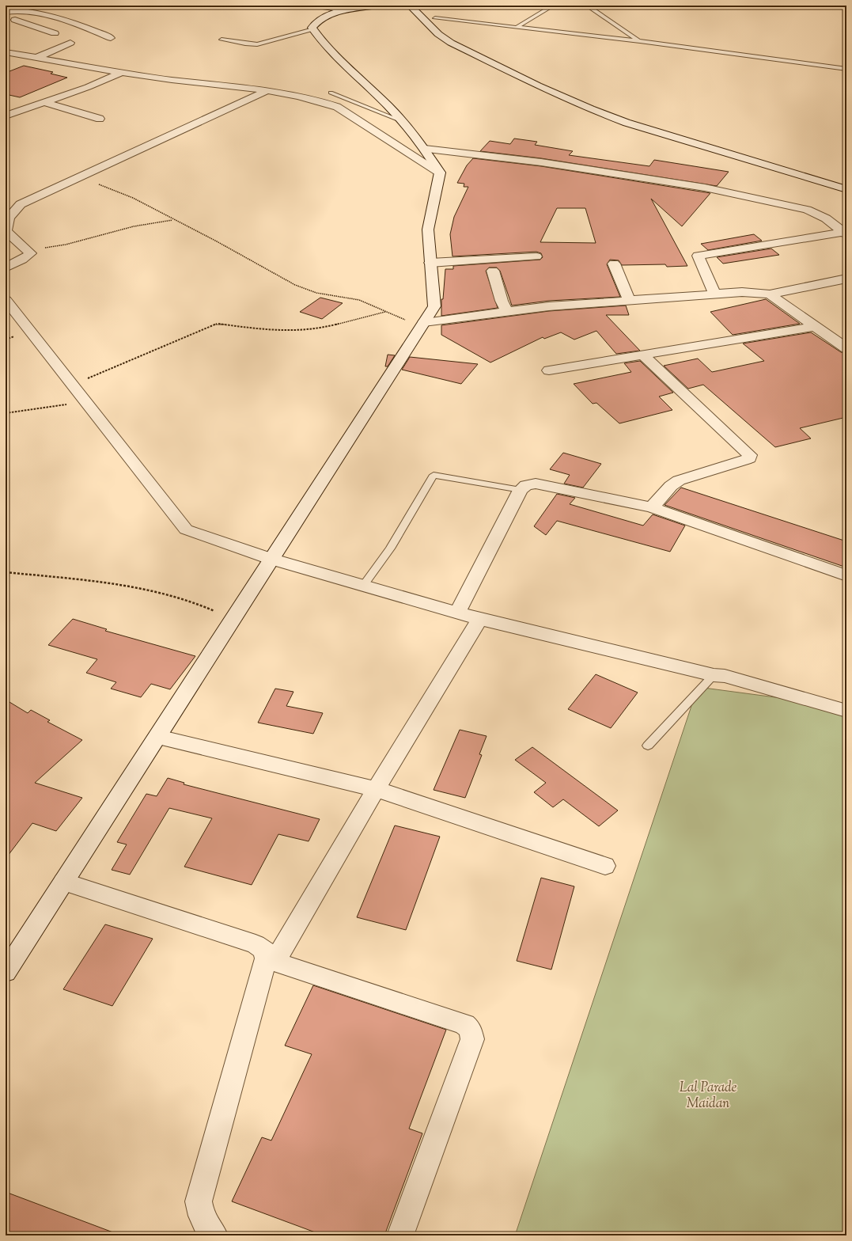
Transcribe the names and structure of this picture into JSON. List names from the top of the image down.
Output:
{
  "parks": ["Lal Parade Maidan"]
}
